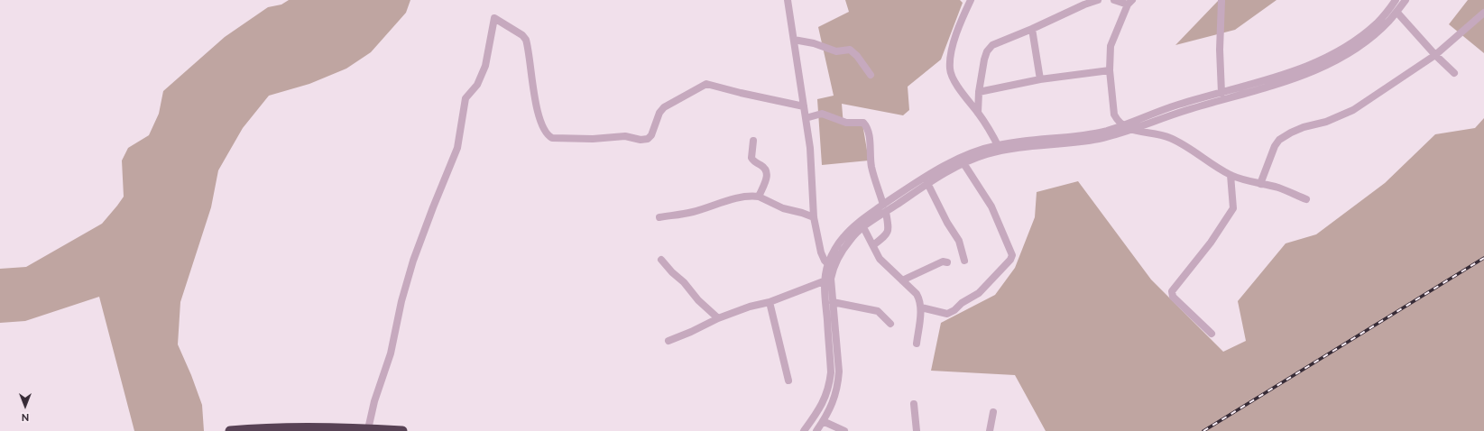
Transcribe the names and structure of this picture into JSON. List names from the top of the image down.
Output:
{
  "north": "bottom"
}
